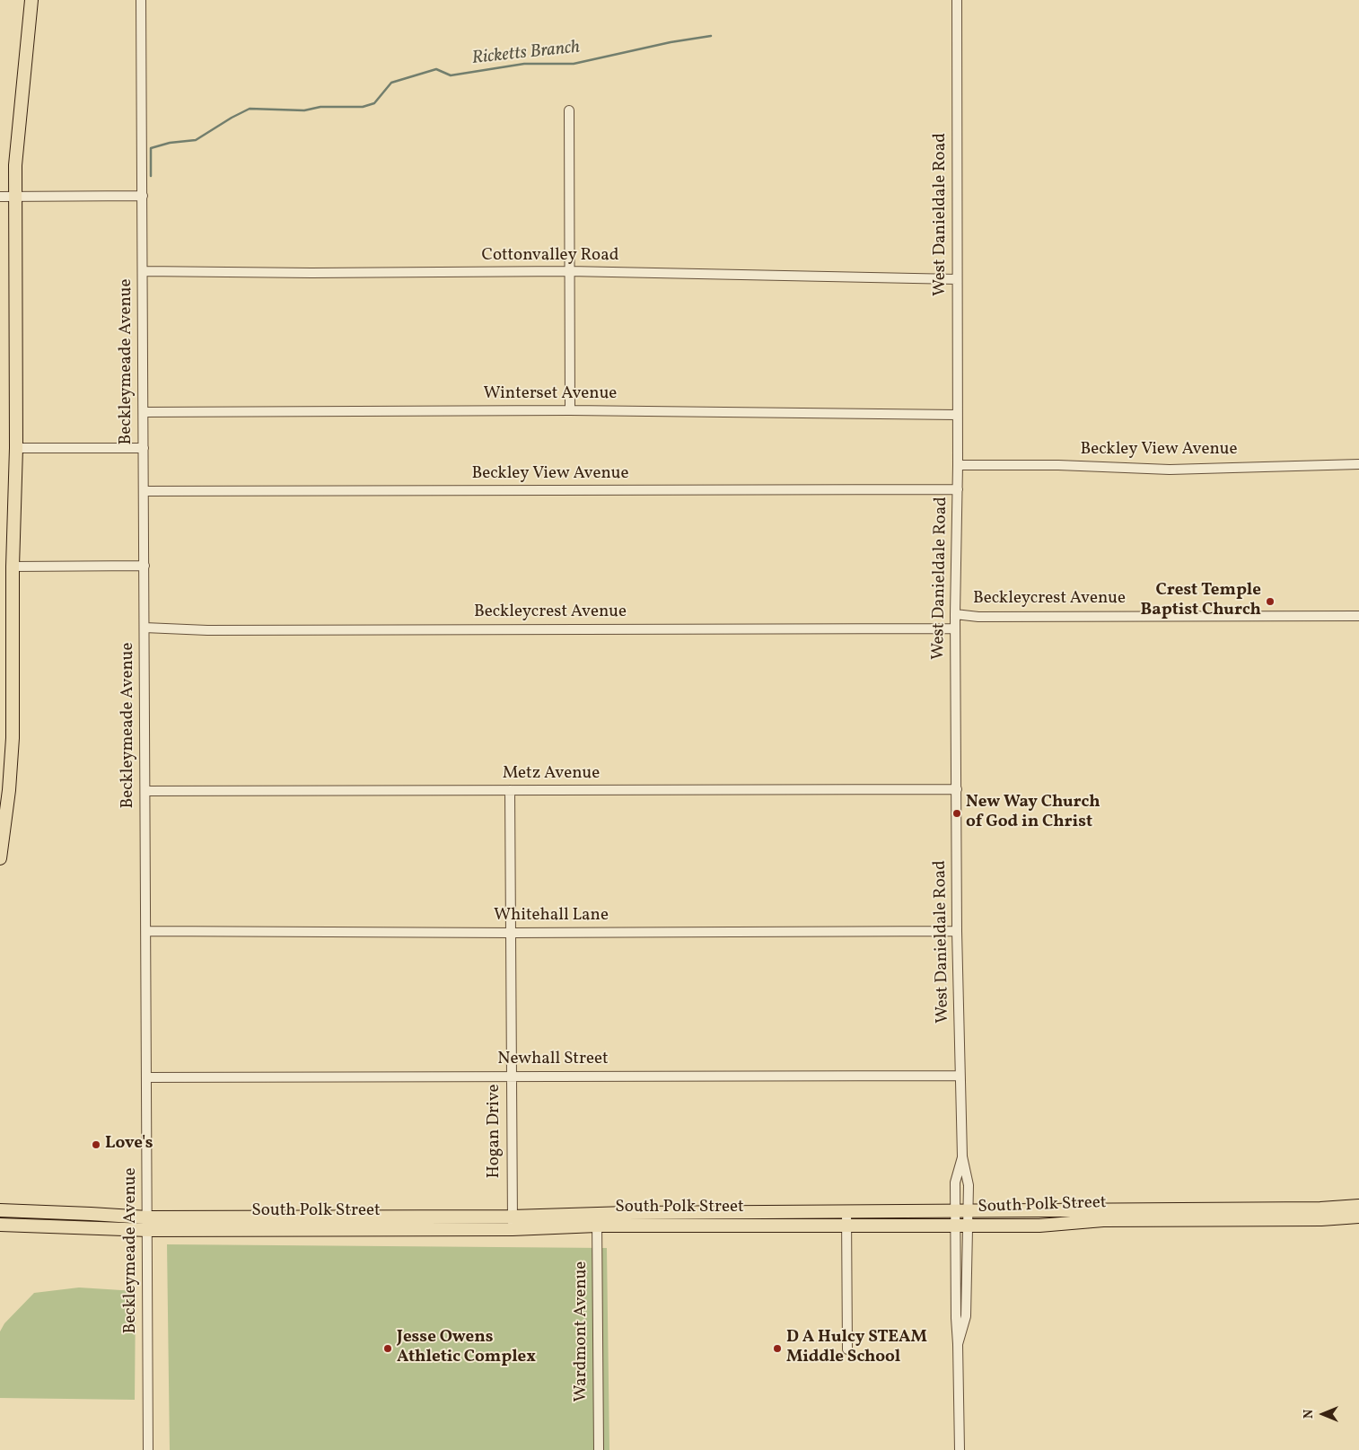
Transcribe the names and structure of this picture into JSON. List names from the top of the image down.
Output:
{
  "streets": {
    "main road": ["South Polk Street"],
    "street": [
      "West Danieldale Road",
      "Cottonvalley Road",
      "Beckleymeade Avenue",
      "Winterset Avenue",
      "Beckley View Avenue",
      "Beckleycrest Avenue",
      "Metz Avenue",
      "Whitehall Lane",
      "Newhall Street",
      "Hogan Drive",
      "Wardmont Avenue"
    ]
  },
  "crossings": [
    ["West Danieldale Road", "Cottonvalley Road"],
    ["West Danieldale Road", "Winterset Avenue"],
    ["West Danieldale Road", "Beckley View Avenue"],
    ["West Danieldale Road", "Beckleycrest Avenue"],
    ["West Danieldale Road", "Metz Avenue"],
    ["West Danieldale Road", "Whitehall Lane"],
    ["West Danieldale Road", "Newhall Street"],
    ["West Danieldale Road", "South Polk Street"],
    ["Cottonvalley Road", "Beckleymeade Avenue"],
    ["Beckleymeade Avenue", "Winterset Avenue"],
    ["Beckleymeade Avenue", "Beckley View Avenue"],
    ["Beckleymeade Avenue", "Beckleycrest Avenue"],
    ["Beckleymeade Avenue", "Metz Avenue"],
    ["Beckleymeade Avenue", "Whitehall Lane"],
    ["Beckleymeade Avenue", "Newhall Street"],
    ["Beckleymeade Avenue", "South Polk Street"],
    ["Metz Avenue", "Hogan Drive"],
    ["Whitehall Lane", "Hogan Drive"],
    ["Newhall Street", "Hogan Drive"],
    ["Hogan Drive", "South Polk Street"],
    ["South Polk Street", "Wardmont Avenue"]
  ],
  "water": ["Ricketts Branch"],
  "places": [
    "Crest Temple Baptist Church",
    "New Way Church of God in Christ",
    "Love's",
    "Jesse Owens Athletic Complex",
    "D A Hulcy STEAM Middle School"
  ],
  "north": "left"
}
